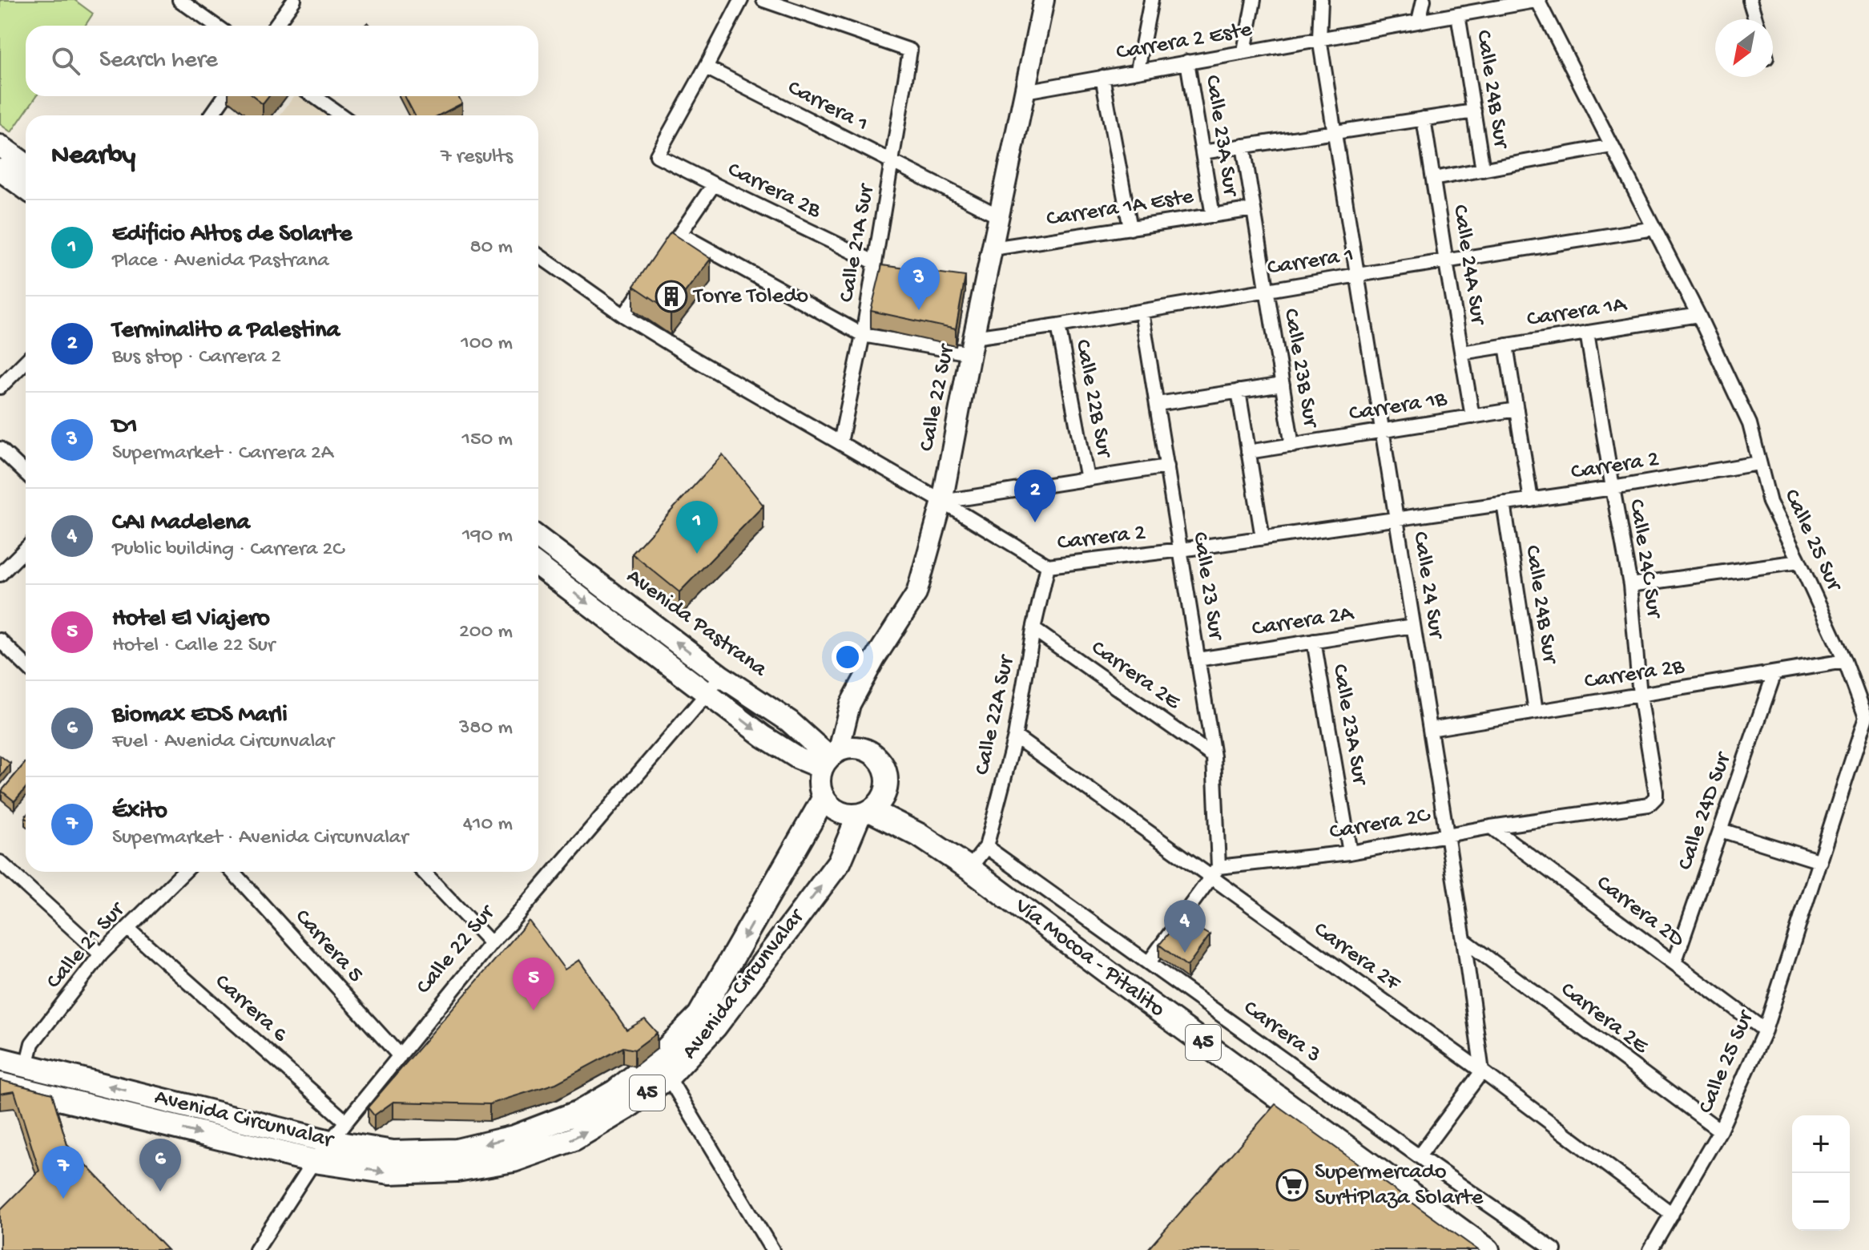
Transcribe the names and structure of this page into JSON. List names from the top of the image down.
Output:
{
  "streets": {
    "highway": ["Vía Mocoa - Pitalito", "Avenida Circunvalar", "45"],
    "main road": ["Calle 22 Sur", "Avenida Pastrana"],
    "street": [
      "Carrera 2 Este",
      "Calle 24B Sur",
      "Carrera 1",
      "Calle 23A Sur",
      "Carrera 2B",
      "Carrera 1A Este",
      "Calle 21A Sur",
      "Calle 24A Sur",
      "Carrera 1A",
      "Calle 23B Sur",
      "Calle 22B Sur",
      "Carrera 1B",
      "Carrera 2",
      "Calle 25 Sur",
      "Calle 24C Sur",
      "Calle 24 Sur",
      "Calle 23 Sur",
      "Carrera 2A",
      "Carrera 2E",
      "Calle 22A Sur",
      "Calle 24D Sur",
      "Carrera 2C",
      "Carrera 2D",
      "Calle 21 Sur",
      "Carrera 5",
      "Carrera 2F",
      "Carrera 6",
      "Carrera 3"
    ]
  },
  "crossings": [
    ["Carrera 2 Este", "Calle 24B Sur"],
    ["Carrera 2 Este", "Calle 23A Sur"],
    ["Carrera 2 Este", "Calle 22 Sur"],
    ["Carrera 2 Este", "Calle 25 Sur"],
    ["Carrera 2 Este", "Calle 24 Sur"],
    ["Calle 24B Sur", "Carrera 2B"],
    ["Calle 24B Sur", "Carrera 2"],
    ["Carrera 1", "Carrera 2B"],
    ["Carrera 1", "Calle 21A Sur"],
    ["Carrera 1", "Calle 24A Sur"],
    ["Carrera 1", "Calle 23B Sur"],
    ["Carrera 1", "Calle 22 Sur"],
    ["Carrera 1", "Calle 22B Sur"],
    ["Carrera 1", "Calle 25 Sur"],
    ["Carrera 1", "Calle 24 Sur"],
    ["Carrera 1", "Calle 23 Sur"],
    ["Calle 23A Sur", "Carrera 1A Este"],
    ["Calle 23A Sur", "Carrera 2A"],
    ["Calle 23A Sur", "Carrera 2C"],
    ["Carrera 2B", "Calle 21A Sur"],
    ["Carrera 2B", "Calle 25 Sur"],
    ["Carrera 2B", "Calle 24C Sur"],
    ["Carrera 2B", "Calle 24 Sur"],
    ["Carrera 2B", "Calle 24D Sur"],
    ["Carrera 1A Este", "Calle 23B Sur"],
    ["Carrera 1A Este", "Calle 22 Sur"],
    ["Calle 21A Sur", "Carrera 2"],
    ["Calle 24A Sur", "Carrera 1A"],
    ["Calle 24A Sur", "Carrera 1B"],
    ["Carrera 1A", "Calle 25 Sur"],
    ["Carrera 1A", "Calle 24C Sur"],
    ["Calle 23B Sur", "Carrera 1B"],
    ["Calle 22 Sur", "Carrera 2"],
    ["Calle 22 Sur", "Avenida Pastrana"],
    ["Calle 22 Sur", "Carrera 5"],
    ["Calle 22 Sur", "Vía Mocoa - Pitalito"],
    ["Calle 22 Sur", "Avenida Circunvalar"],
    ["Calle 22 Sur", "Carrera 6"],
    ["Carrera 1B", "Calle 24 Sur"],
    ["Carrera 2", "Calle 25 Sur"],
    ["Carrera 2", "Calle 24C Sur"],
    ["Carrera 2", "Calle 24 Sur"],
    ["Carrera 2", "Calle 23 Sur"],
    ["Carrera 2", "Calle 22A Sur"],
    ["Calle 25 Sur", "Carrera 2E"],
    ["Calle 25 Sur", "Carrera 2D"],
    ["Calle 25 Sur", "Carrera 2F"],
    ["Calle 24C Sur", "Carrera 2C"],
    ["Calle 24 Sur", "Carrera 2A"],
    ["Calle 24 Sur", "Carrera 2E"],
    ["Calle 24 Sur", "Carrera 2C"],
    ["Calle 24 Sur", "Carrera 2F"],
    ["Calle 23 Sur", "Carrera 2A"],
    ["Calle 23 Sur", "Carrera 2E"],
    ["Calle 23 Sur", "Carrera 2C"],
    ["Calle 23 Sur", "Carrera 2F"],
    ["Avenida Pastrana", "Vía Mocoa - Pitalito"],
    ["Avenida Pastrana", "Avenida Circunvalar"],
    ["Carrera 2E", "Calle 22A Sur"],
    ["Calle 22A Sur", "Carrera 2F"],
    ["Calle 22A Sur", "Vía Mocoa - Pitalito"],
    ["Calle 22A Sur", "Carrera 3"],
    ["Calle 24D Sur", "Carrera 2D"],
    ["Carrera 2C", "Carrera 2D"],
    ["Carrera 2C", "Carrera 2F"],
    ["Calle 21 Sur", "Avenida Circunvalar"],
    ["Calle 21 Sur", "Carrera 6"],
    ["Vía Mocoa - Pitalito", "Avenida Circunvalar"]
  ],
  "places": {
    "building": ["Torre Toledo"],
    "supermarket": ["Supermercado SurtiPlaza Solarte"]
  },
  "north": "bottom left",
  "page": {
    "search": "Search here",
    "heading": ["Nearby", "7 results"],
    "list": [
      {
        "mark": "1",
        "name": "Edificio Altos de Solarte",
        "note": "Place · Avenida Pastrana",
        "value": "80 m"
      },
      {
        "mark": "2",
        "name": "Terminalito a Palestina",
        "note": "Bus stop · Carrera 2",
        "value": "100 m"
      },
      {
        "mark": "3",
        "name": "D1",
        "note": "Supermarket · Carrera 2A",
        "value": "150 m"
      },
      {
        "mark": "4",
        "name": "CAI Madelena",
        "note": "Public building · Carrera 2C",
        "value": "190 m"
      },
      {
        "mark": "5",
        "name": "Hotel El Viajero",
        "note": "Hotel · Calle 22 Sur",
        "value": "200 m"
      },
      {
        "mark": "6",
        "name": "Biomax EDS Marli",
        "note": "Fuel · Avenida Circunvalar",
        "value": "380 m"
      },
      {
        "mark": "7",
        "name": "Éxito",
        "note": "Supermarket · Avenida Circunvalar",
        "value": "410 m"
      }
    ],
    "pins": [
      "3",
      "2",
      "1",
      "4",
      "5",
      "6",
      "7"
    ],
    "map_buttons": ["+", "−"]
  }
}
